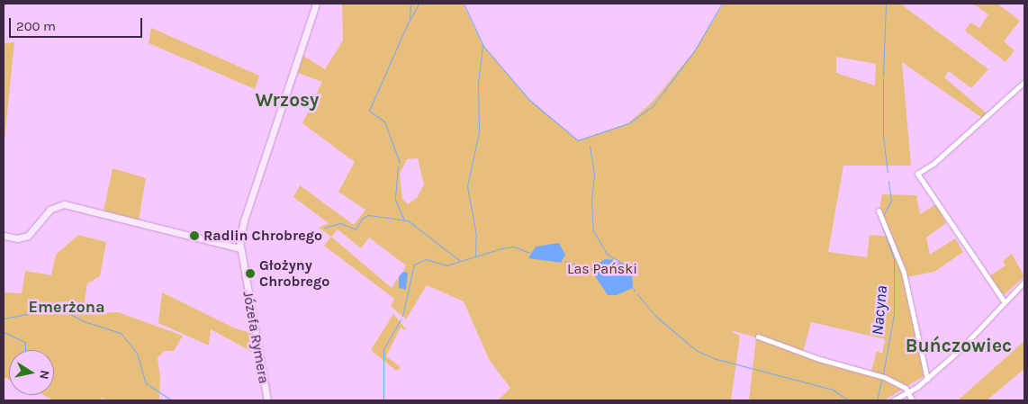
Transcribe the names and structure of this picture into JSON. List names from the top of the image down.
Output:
{
  "streets": {
    "street": ["Józefa Rymera"]
  },
  "districts": ["Wrzosy", "Emerżona", "Buńczowiec"],
  "water": ["Nacyna"],
  "parks": ["Las Pański"],
  "places": ["Radlin Chrobrego", "Głożyny Chrobrego"],
  "scale_bar": "200 m",
  "north": "right"
}
